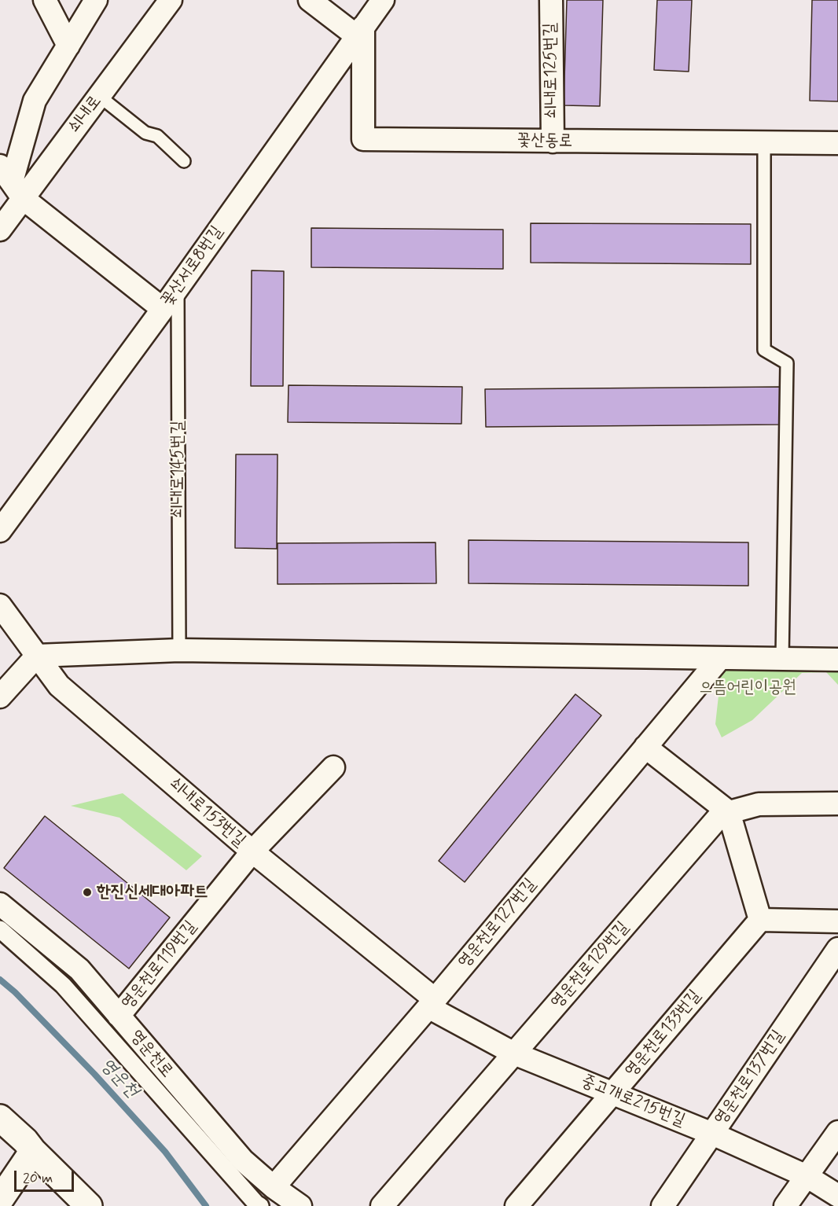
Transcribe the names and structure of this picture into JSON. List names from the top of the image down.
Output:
{
  "streets": {
    "street": [
      "쇠내로125번길",
      "쇠내로",
      "꽃산동로",
      "꽃산서로8번길",
      "쇠내로153번길",
      "영운천로127번길",
      "영운천로119번길",
      "영운천로129번길",
      "영운천로133번길",
      "영운천로",
      "영운천로137번길",
      "중고개로215번길"
    ],
    "lane": ["쇠내로145번길"]
  },
  "crossings": [
    ["쇠내로125번길", "꽃산동로"],
    ["꽃산동로", "꽃산서로8번길"],
    ["꽃산서로8번길", "쇠내로145번길"],
    ["쇠내로153번길", "영운천로127번길"],
    ["쇠내로153번길", "영운천로119번길"],
    ["쇠내로153번길", "중고개로215번길"],
    ["영운천로127번길", "영운천로"],
    ["영운천로127번길", "중고개로215번길"],
    ["영운천로119번길", "영운천로"],
    ["영운천로129번길", "중고개로215번길"],
    ["영운천로133번길", "중고개로215번길"],
    ["영운천로137번길", "중고개로215번길"]
  ],
  "water": ["영운천"],
  "parks": ["으뜸어린이공원"],
  "places": ["한진신세대아파트"],
  "scale_bar": "20 m"
}
